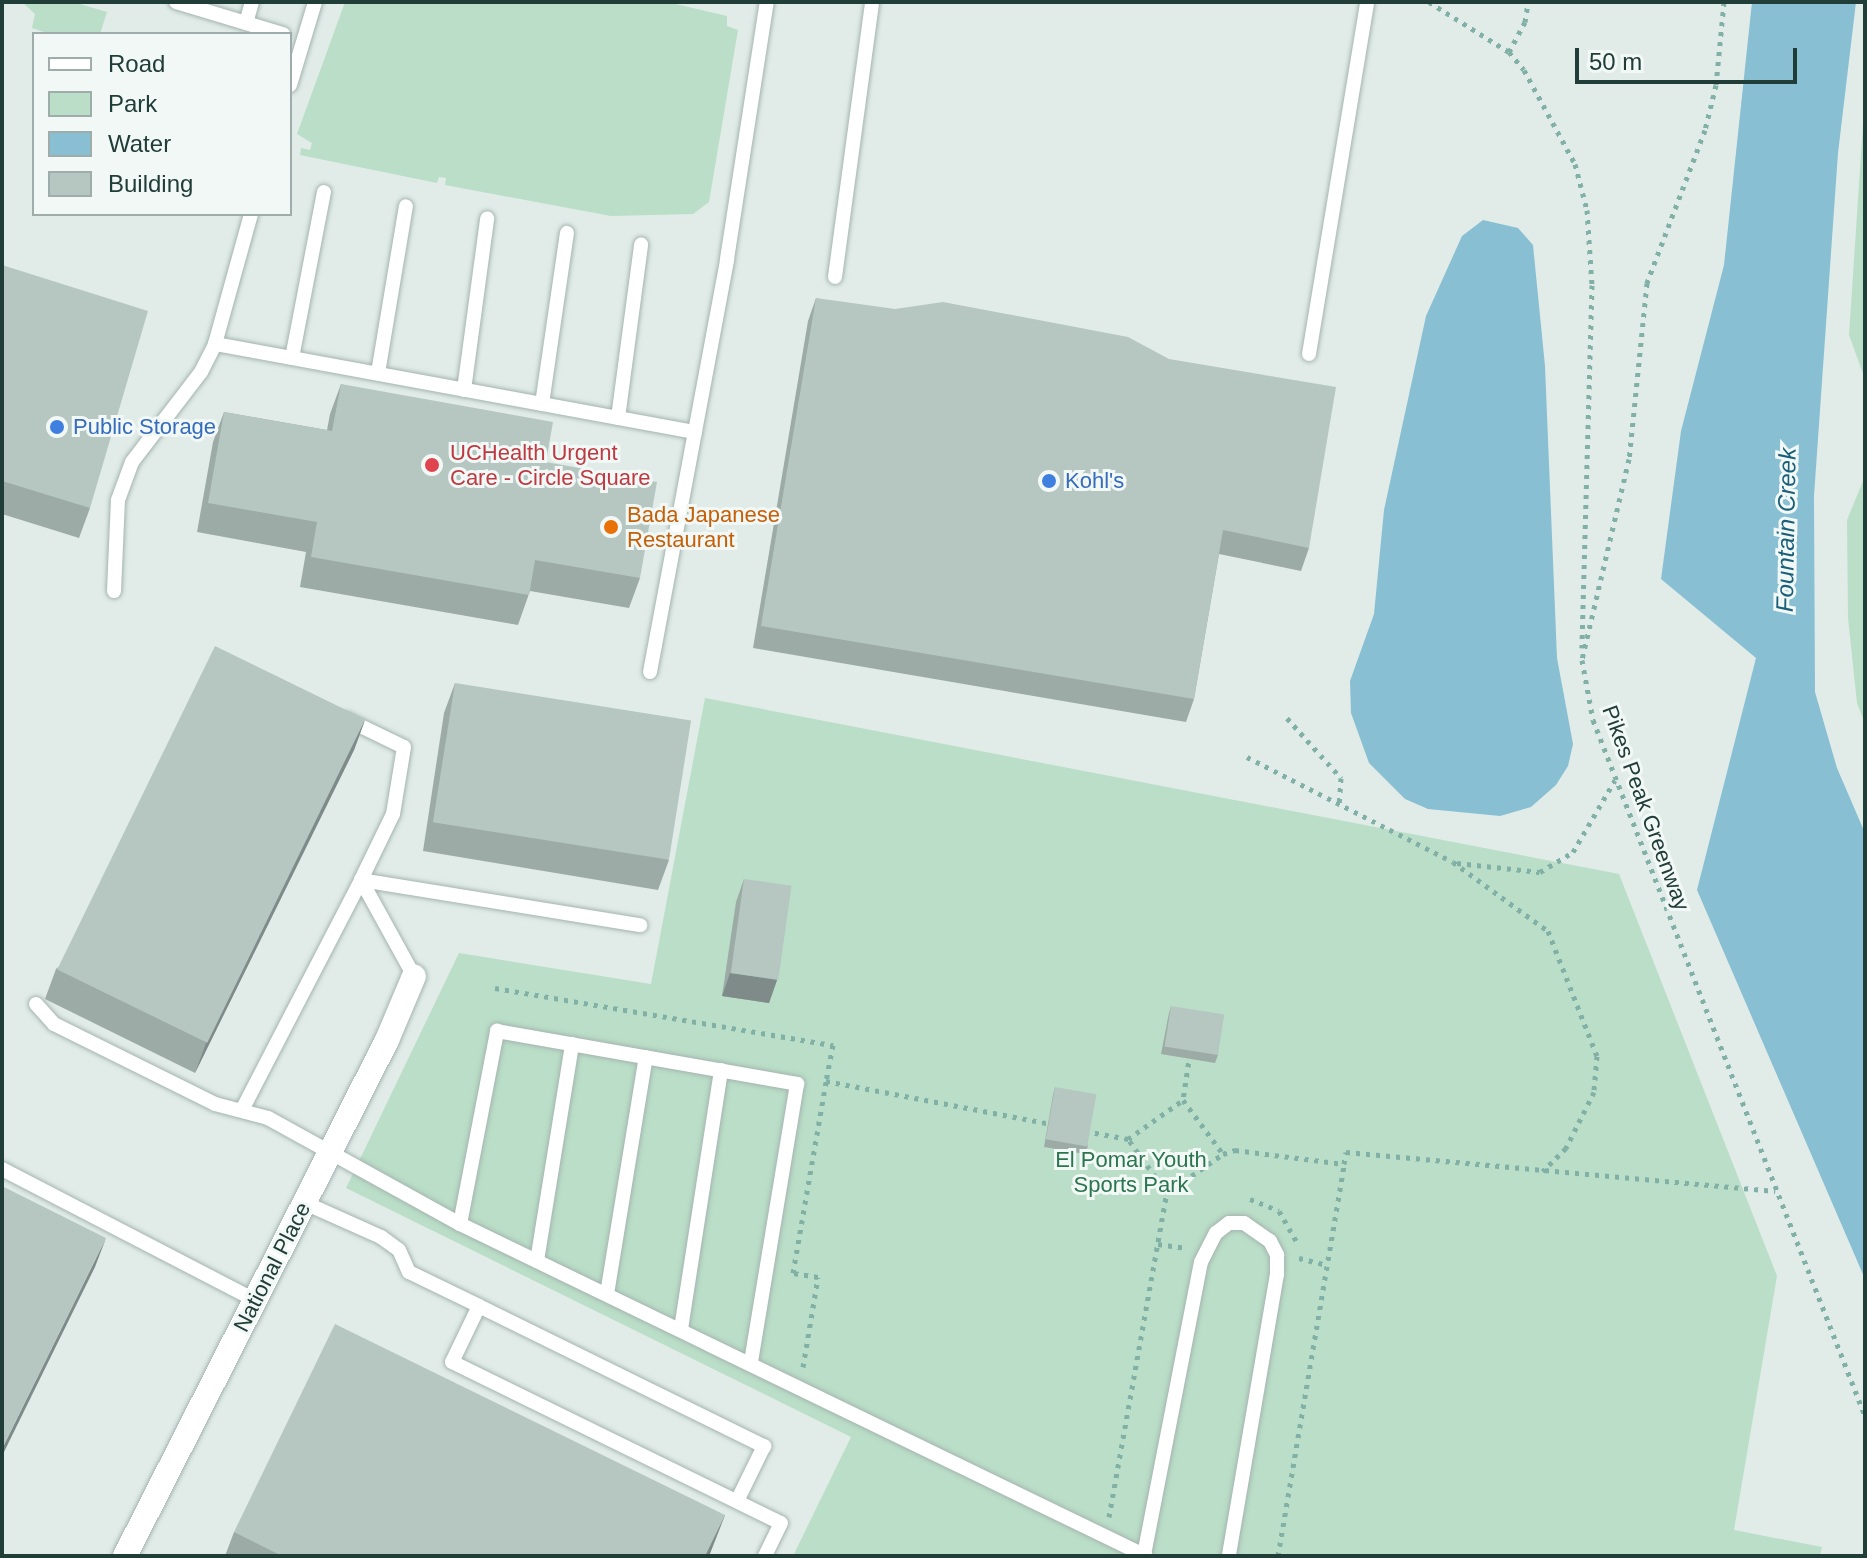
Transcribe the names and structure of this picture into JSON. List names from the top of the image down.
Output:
{
  "streets": {
    "street": ["National Place"],
    "path": ["Pikes Peak Greenway"]
  },
  "water": ["Fountain Creek"],
  "parks": ["El Pomar Youth Sports Park"],
  "places": [
    "Public Storage",
    "UCHealth Urgent Care - Circle Square",
    "Kohl's",
    "Bada Japanese Restaurant"
  ],
  "legend": [
    "Road",
    "Park",
    "Water",
    "Building"
  ],
  "scale_bar": "50 m"
}
